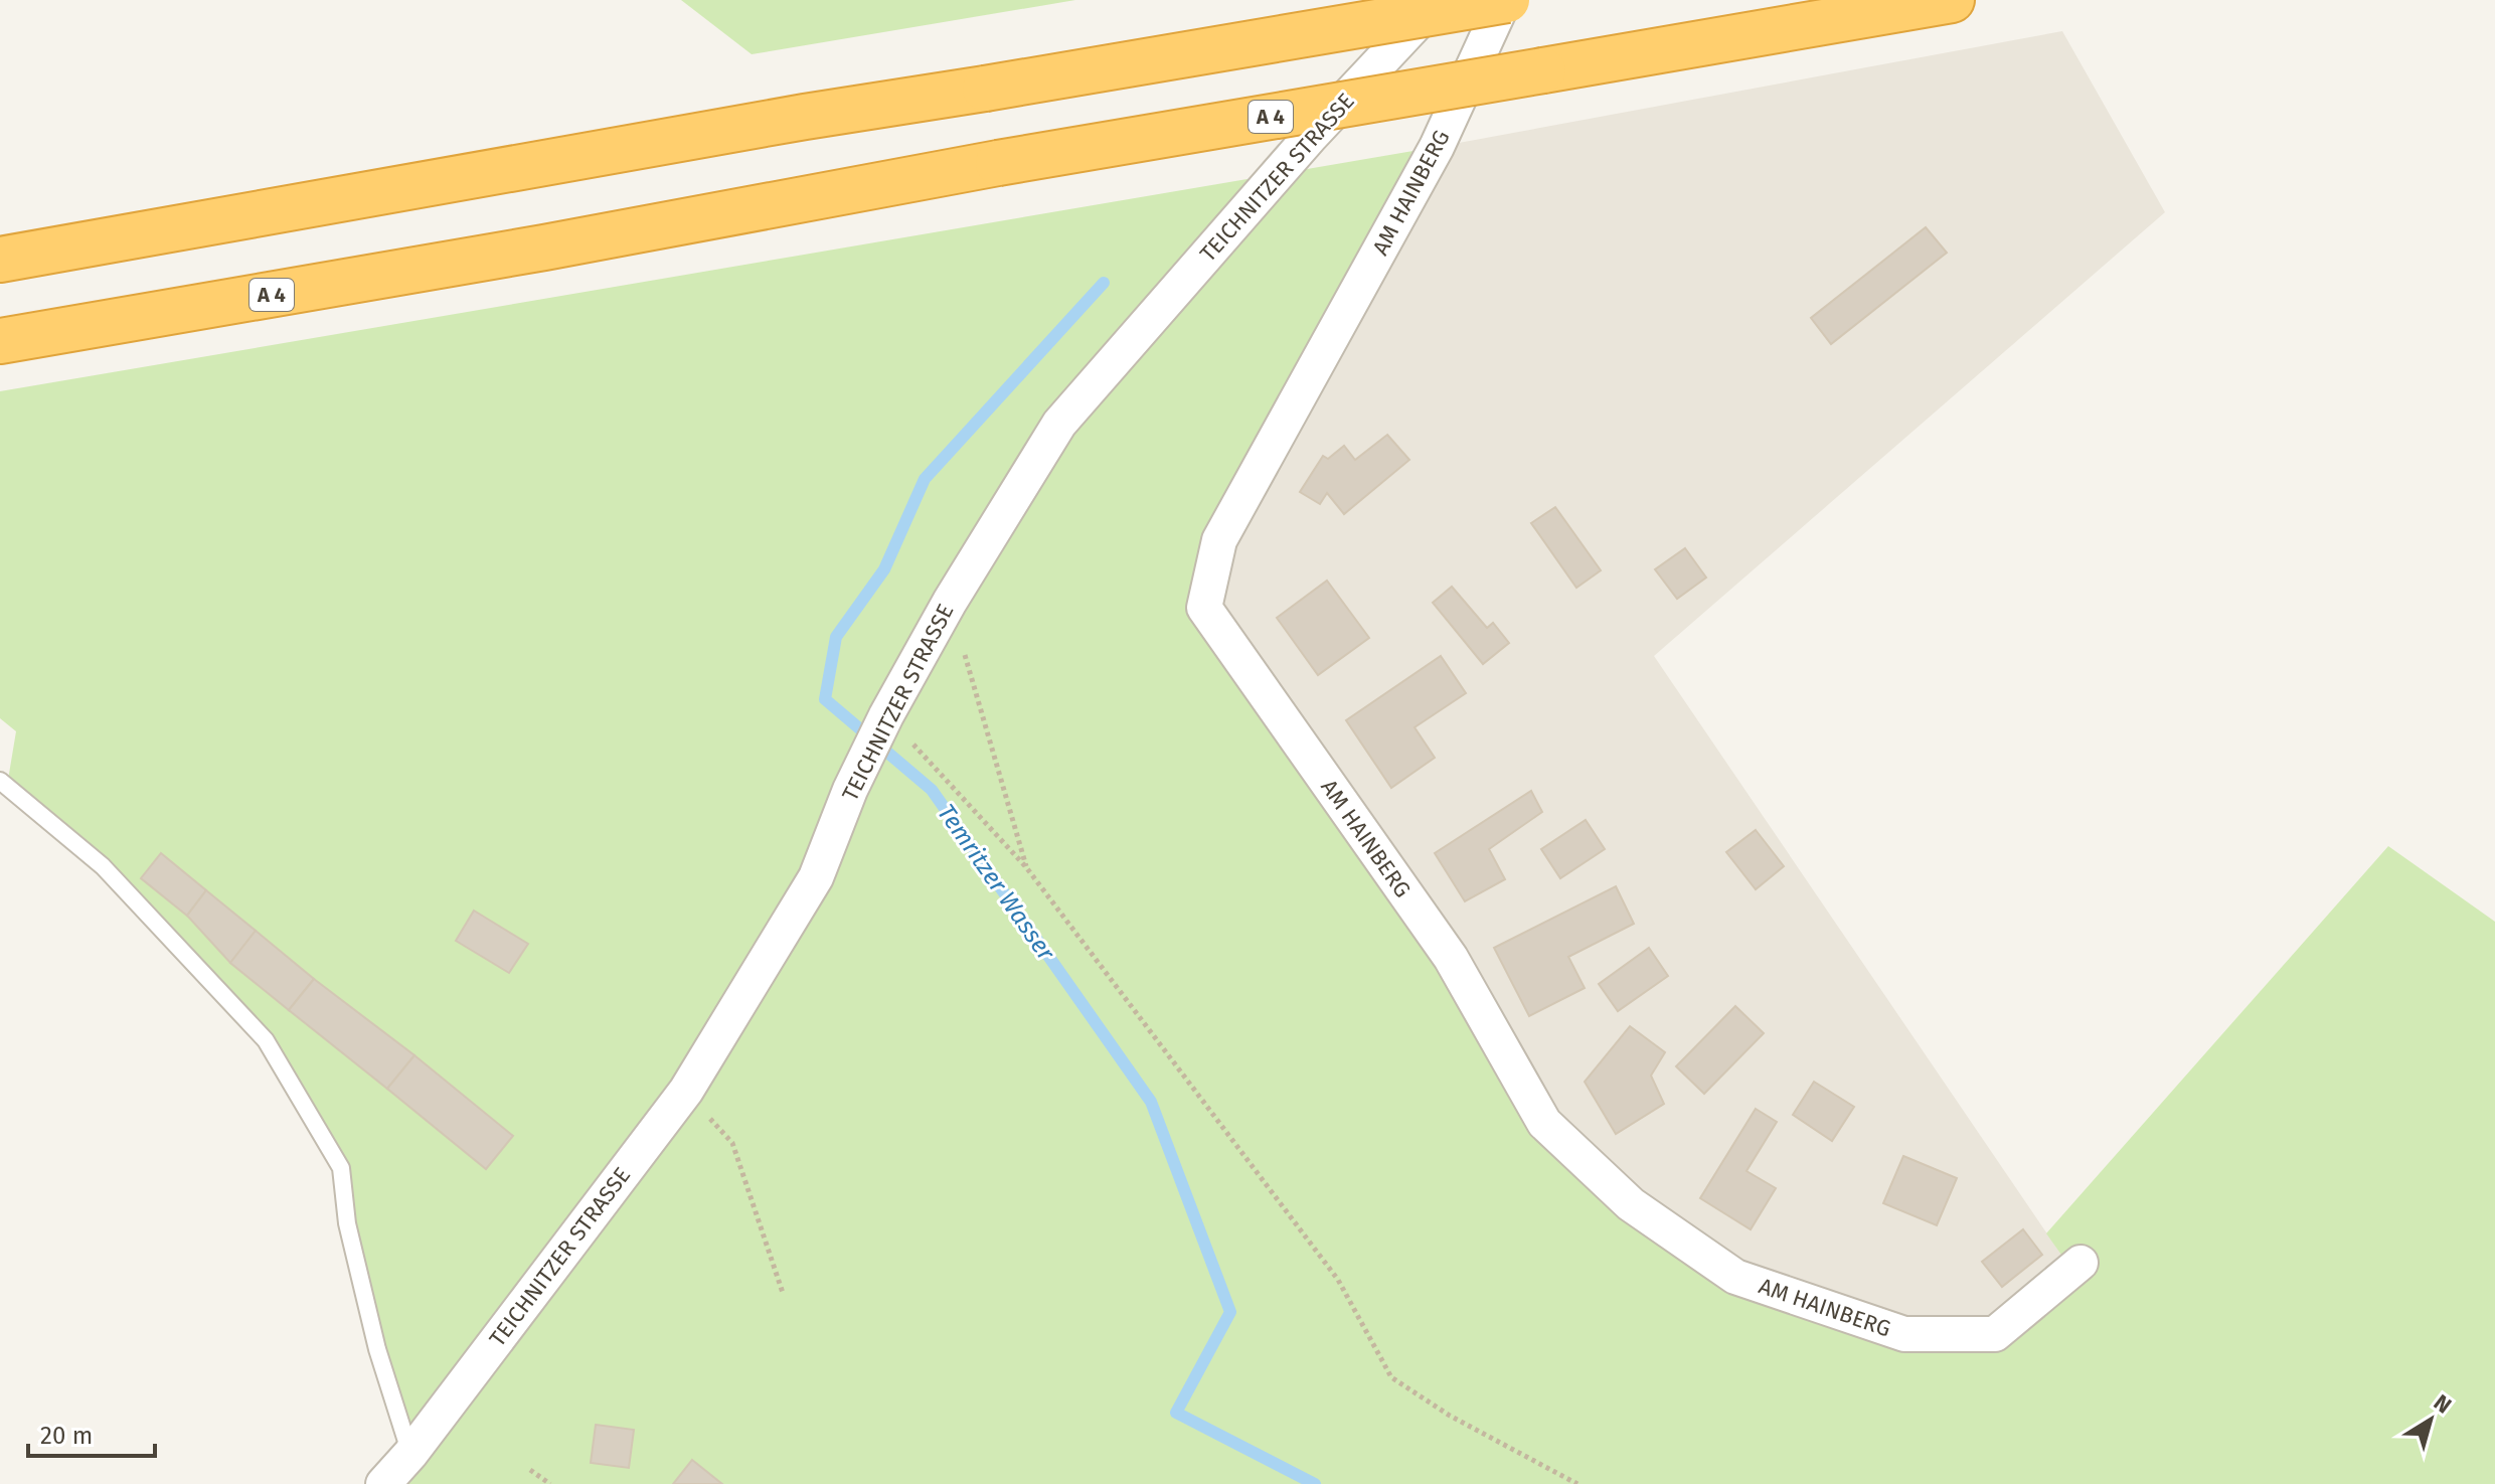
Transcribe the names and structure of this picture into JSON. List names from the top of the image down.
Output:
{
  "streets": {
    "highway": ["A 4"],
    "street": ["TEICHNITZER STRASSE", "AM HAINBERG"]
  },
  "water": ["Temritzer Wasser"],
  "scale_bar": "20 m",
  "north": "top right"
}
